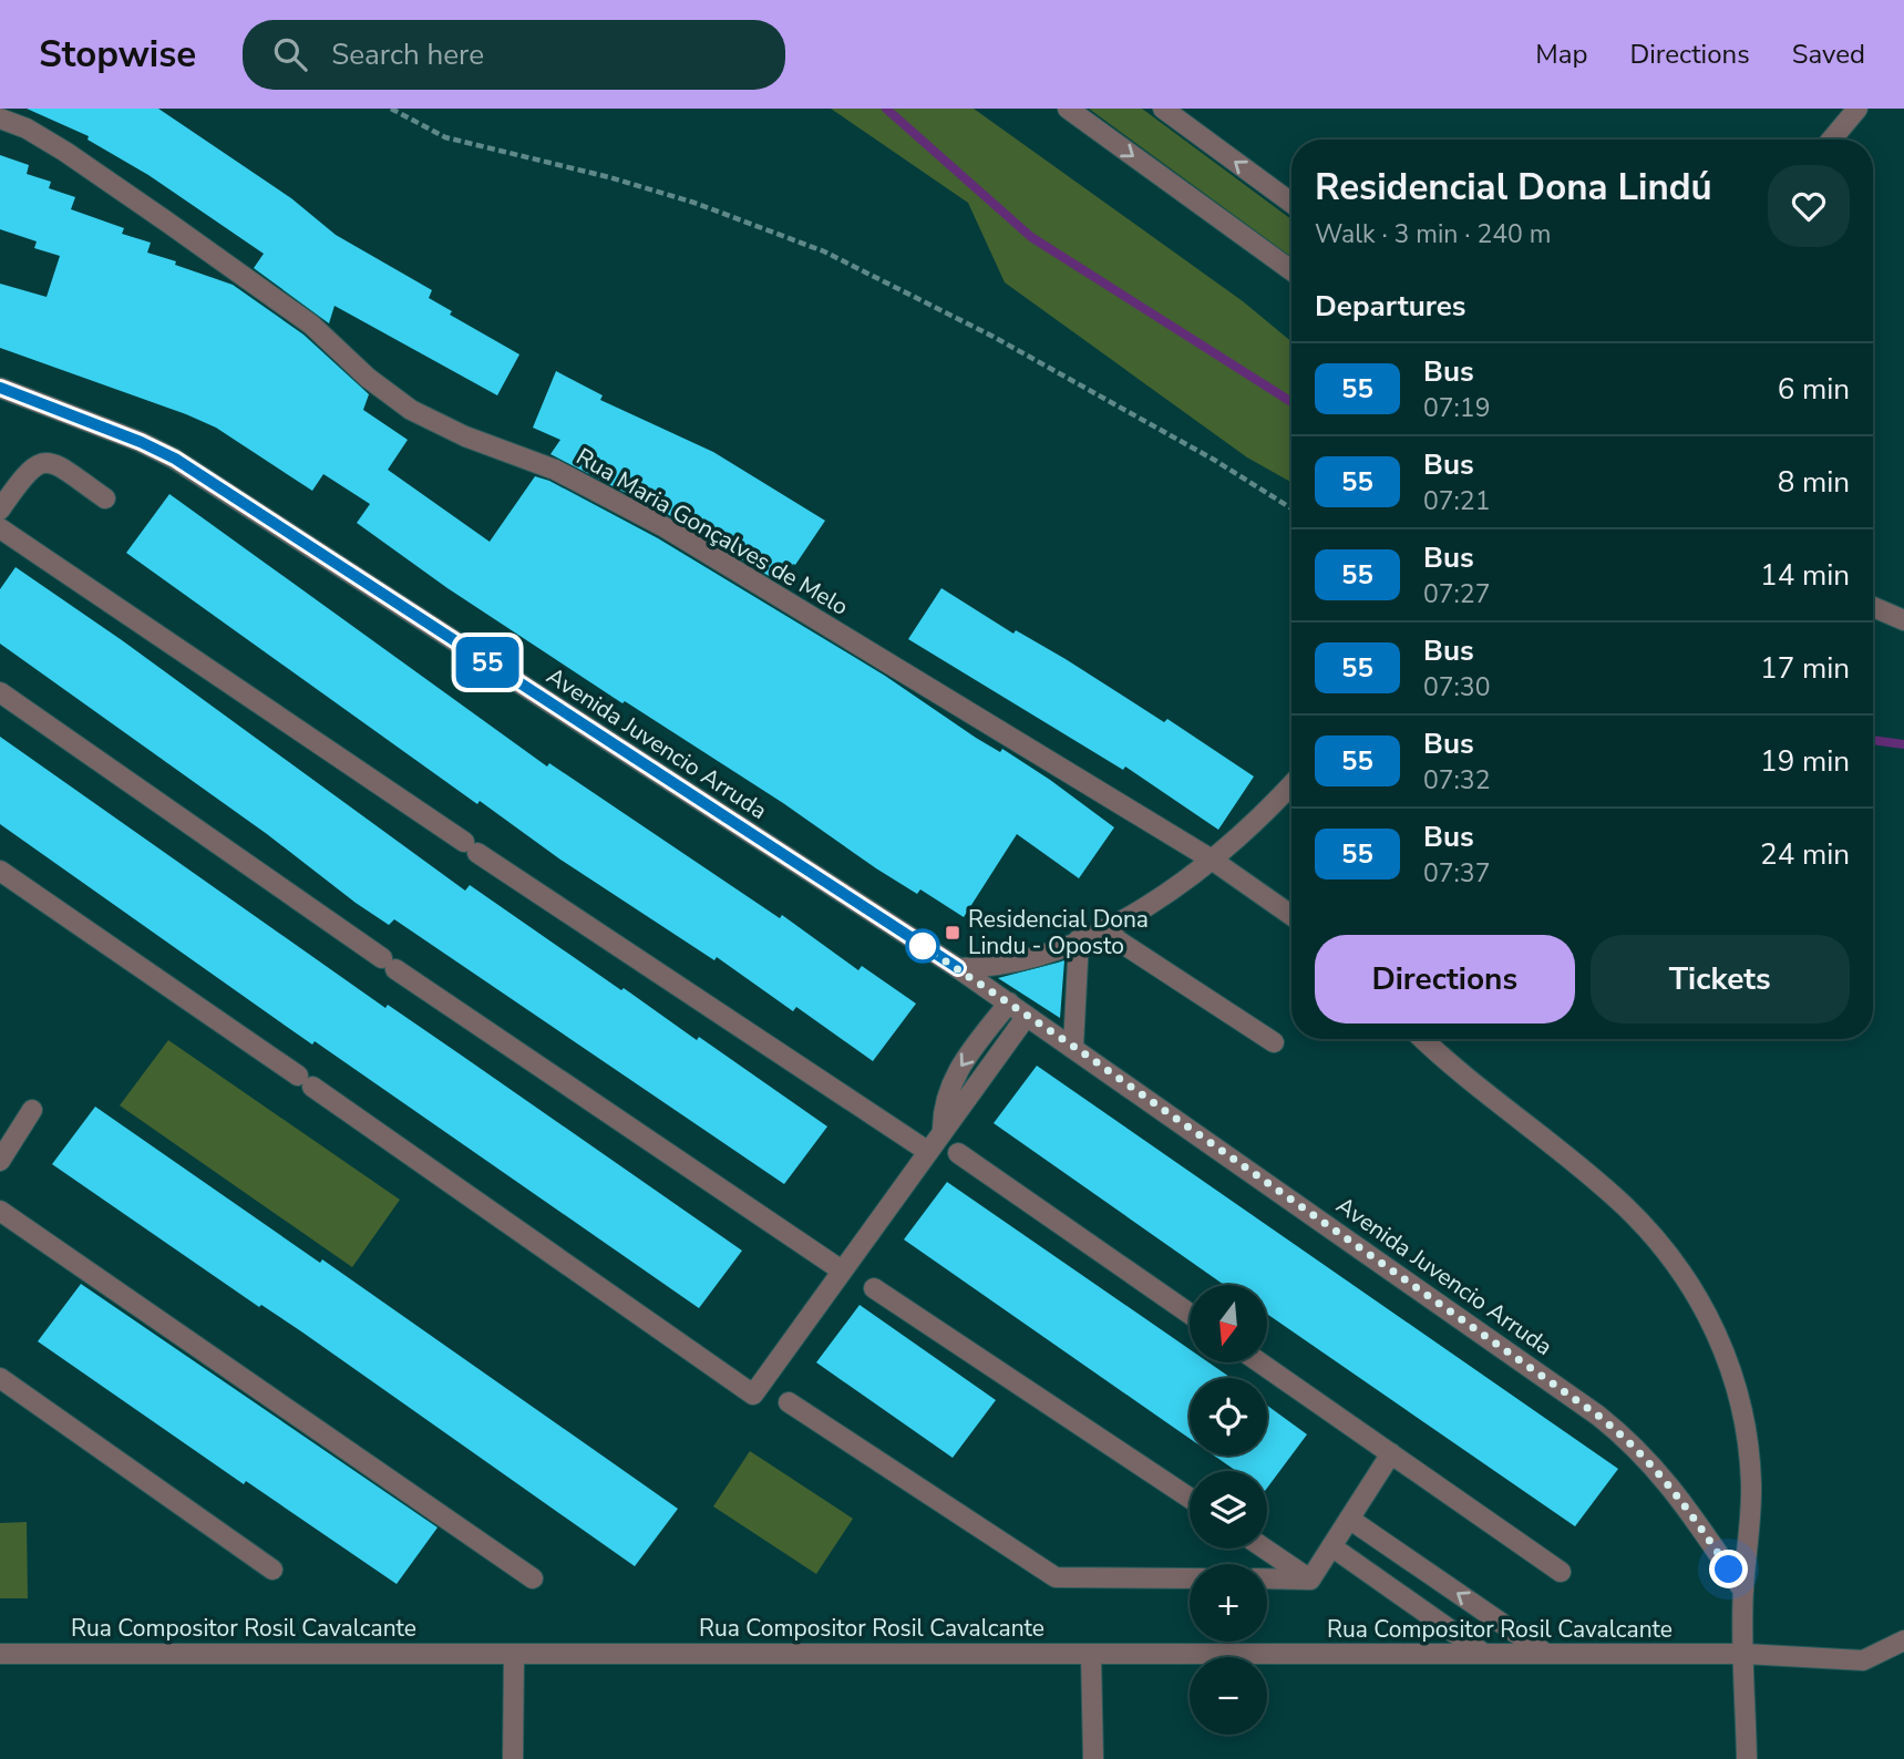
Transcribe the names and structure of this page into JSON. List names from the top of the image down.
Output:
{
  "streets": {
    "street": ["Rua Maria Gonçalves de Melo", "Avenida Juvencio Arruda", "Rua Compositor Rosil Cavalcante"]
  },
  "places": {
    "transit": ["Residencial Dona Lindu - Oposto"]
  },
  "lines": ["bus line 55"],
  "north": "bottom",
  "page": {
    "header": "Stopwise",
    "search": "Search here",
    "nav": ["Map", "Directions", "Saved"],
    "on_map": "55",
    "heading": [
      ["Residencial Dona Lindú", "Walk · 3 min · 240 m"],
      "Departures"
    ],
    "list": [
      {
        "mark": "55",
        "name": "Bus",
        "note": "07:19",
        "value": "6 min"
      },
      {
        "mark": "55",
        "name": "Bus",
        "note": "07:21",
        "value": "8 min"
      },
      {
        "mark": "55",
        "name": "Bus",
        "note": "07:27",
        "value": "14 min"
      },
      {
        "mark": "55",
        "name": "Bus",
        "note": "07:30",
        "value": "17 min"
      },
      {
        "mark": "55",
        "name": "Bus",
        "note": "07:32",
        "value": "19 min"
      },
      {
        "mark": "55",
        "name": "Bus",
        "note": "07:37",
        "value": "24 min"
      }
    ],
    "buttons": ["Directions", "Tickets"],
    "map_buttons": ["+", "−"]
  }
}
